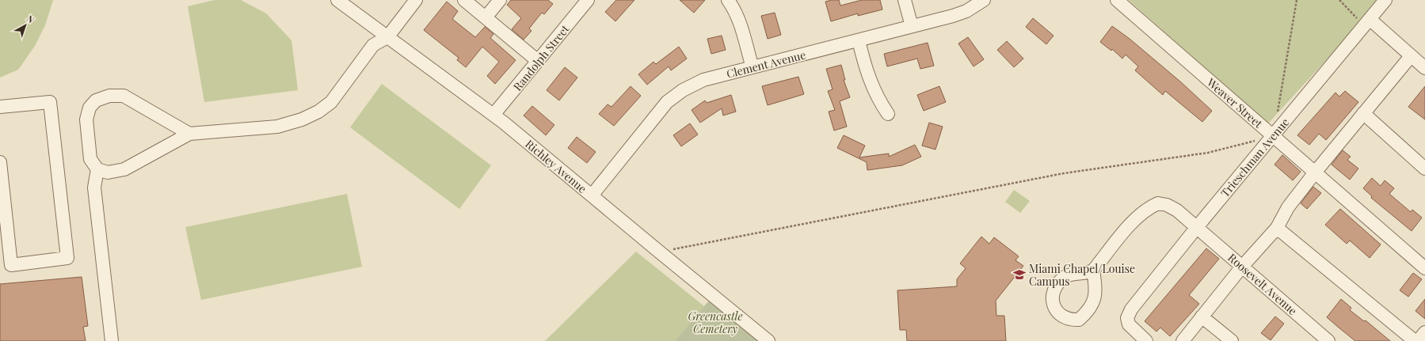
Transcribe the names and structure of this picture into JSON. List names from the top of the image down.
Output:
{
  "streets": {
    "street": [
      "Randolph Street",
      "Clement Avenue",
      "Weaver Street",
      "Trieschman Avenue",
      "Richley Avenue",
      "Roosevelt Avenue"
    ]
  },
  "crossings": [
    ["Randolph Street", "Richley Avenue"],
    ["Clement Avenue", "Richley Avenue"],
    ["Weaver Street", "Trieschman Avenue"],
    ["Trieschman Avenue", "Roosevelt Avenue"]
  ],
  "parks": ["Greencastle Cemetery"],
  "places": {
    "school or university": ["Miami Chapel/Louise Campus"]
  },
  "north": "top right"
}
